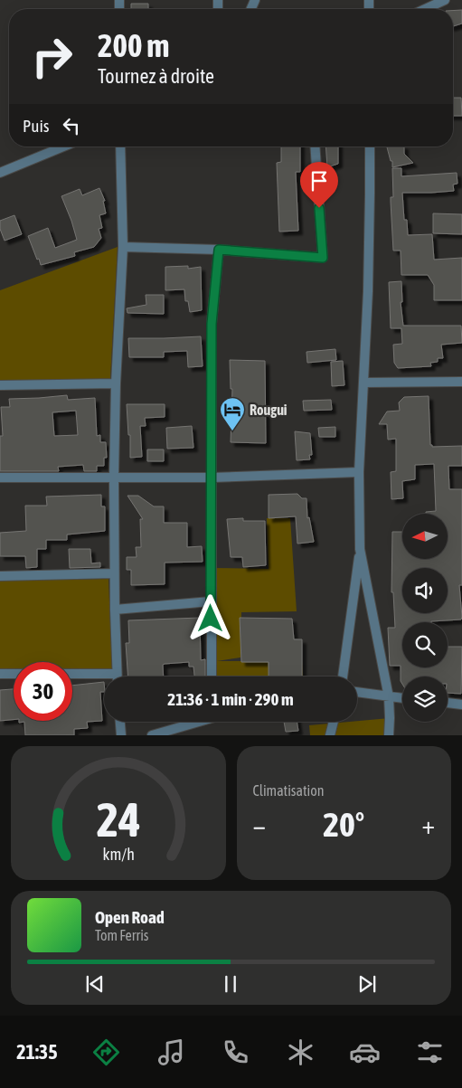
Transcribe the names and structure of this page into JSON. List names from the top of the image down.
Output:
{
  "places": {
    "hotel": ["Rougui"]
  },
  "north": "left",
  "page": {
    "turn": ["200 m", "Tournez à droite"],
    "then": "Puis",
    "limit": "30",
    "trip": "21:36 · 1 min · 290 m",
    "tile": "Climatisation",
    "heat": ["−", "20°", "+"],
    "song": ["Open Road", "Tom Ferris"],
    "tabs": "21:35",
    "gauge": ["24", "km/h"]
  }
}
